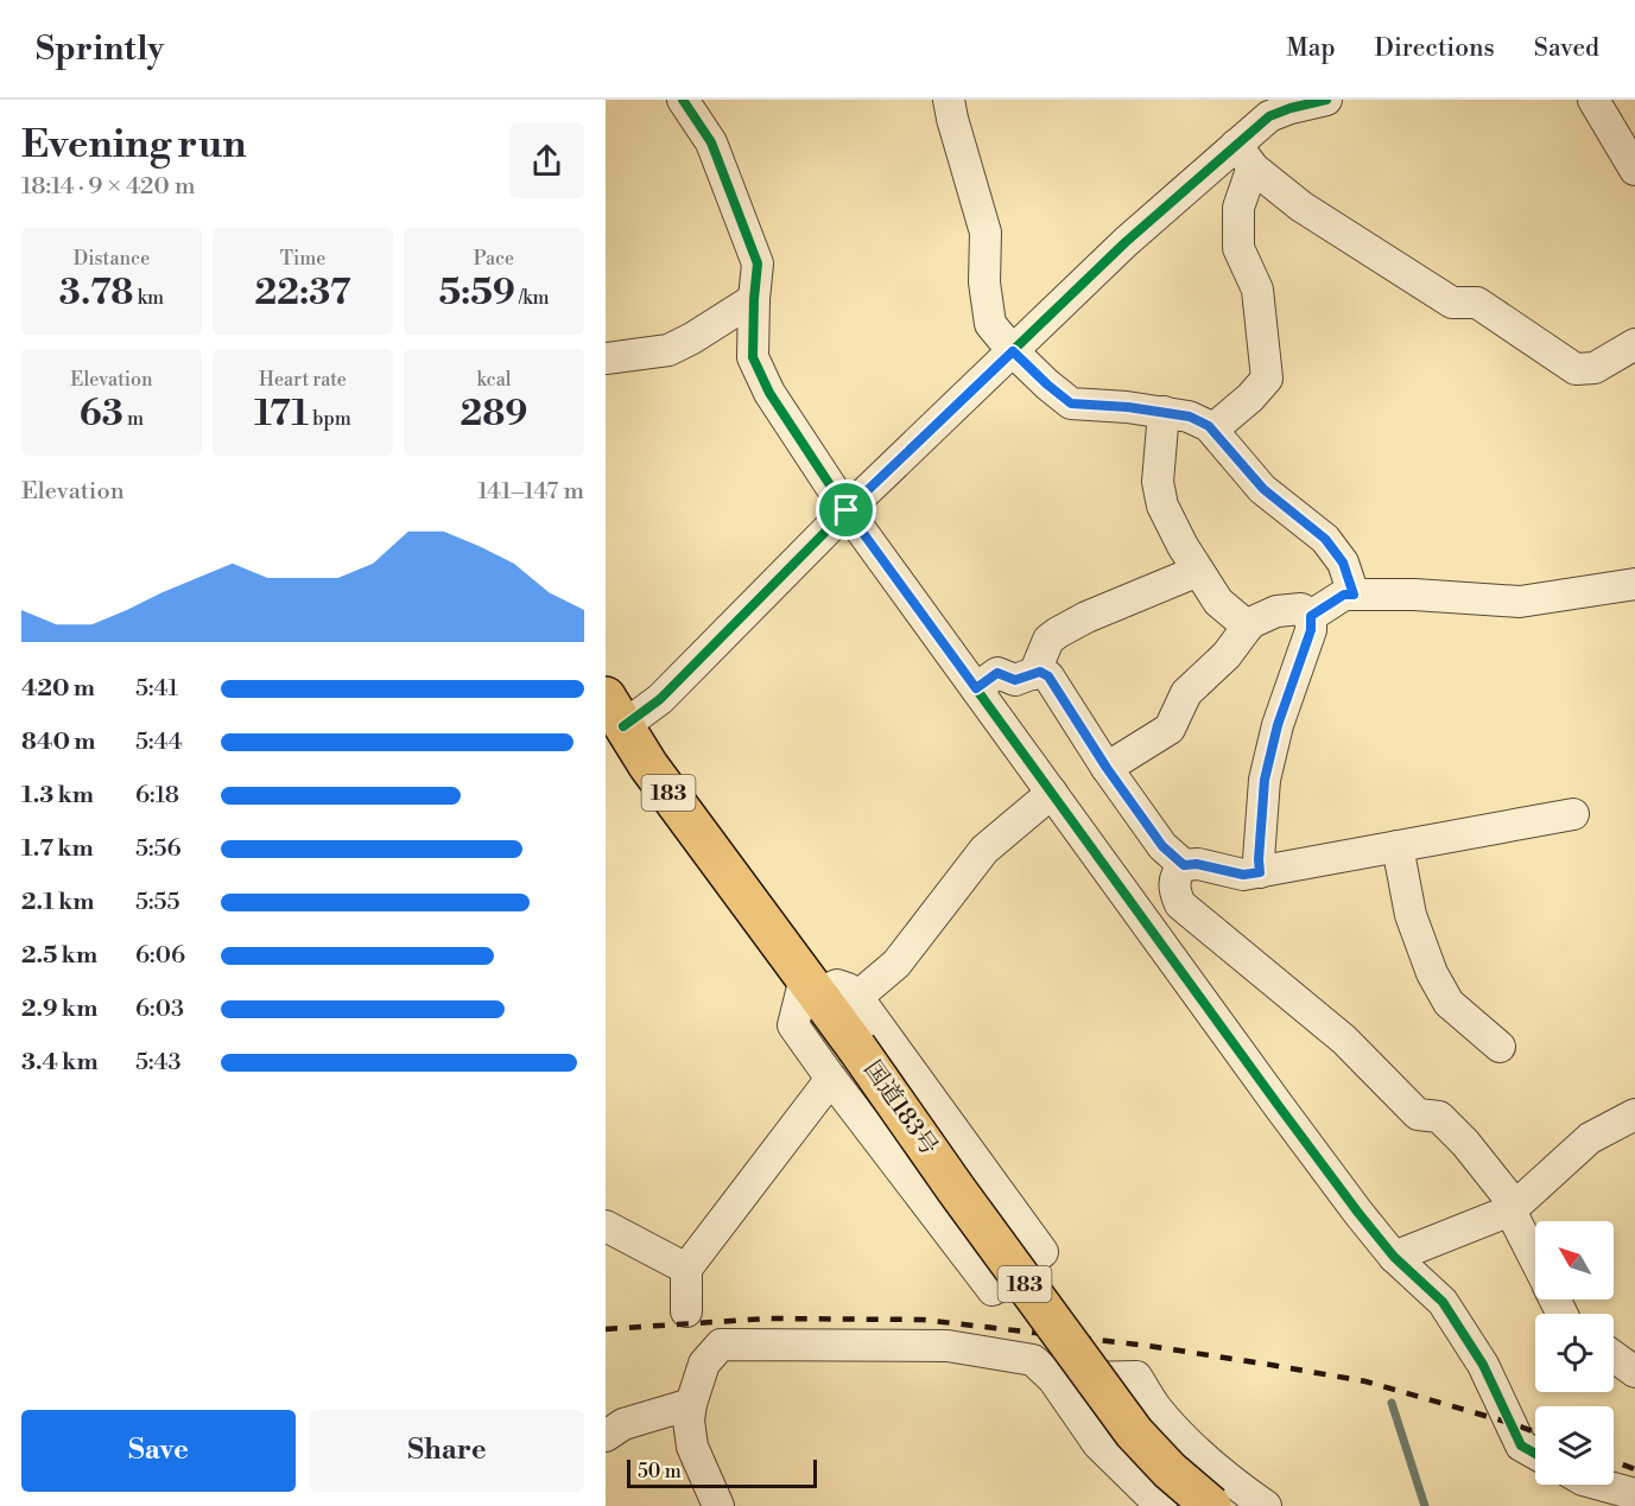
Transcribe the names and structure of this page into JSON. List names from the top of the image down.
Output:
{
  "streets": {
    "highway": ["183", "国道183号"]
  },
  "scale_bar": "50 m",
  "north": "top left",
  "page": {
    "header": "Sprintly",
    "nav": ["Map", "Directions", "Saved"],
    "heading": ["Evening run", "18:14 · 9 × 420 m"],
    "stats": [
      ["Distance", "3.78 km"],
      ["Time", "22:37"],
      ["Pace", "5:59 /km"],
      ["Elevation", "63 m"],
      ["Heart rate", "171 bpm"],
      ["kcal", "289"]
    ],
    "chart": ["Elevation", "141–147 m"],
    "list": [
      {
        "name": "420 m",
        "note": "5:41"
      },
      {
        "name": "840 m",
        "note": "5:44"
      },
      {
        "name": "1.3 km",
        "note": "6:18"
      },
      {
        "name": "1.7 km",
        "note": "5:56"
      },
      {
        "name": "2.1 km",
        "note": "5:55"
      },
      {
        "name": "2.5 km",
        "note": "6:06"
      },
      {
        "name": "2.9 km",
        "note": "6:03"
      },
      {
        "name": "3.4 km",
        "note": "5:43"
      }
    ],
    "buttons": ["Save", "Share"],
    "scale": "50 m"
  }
}
